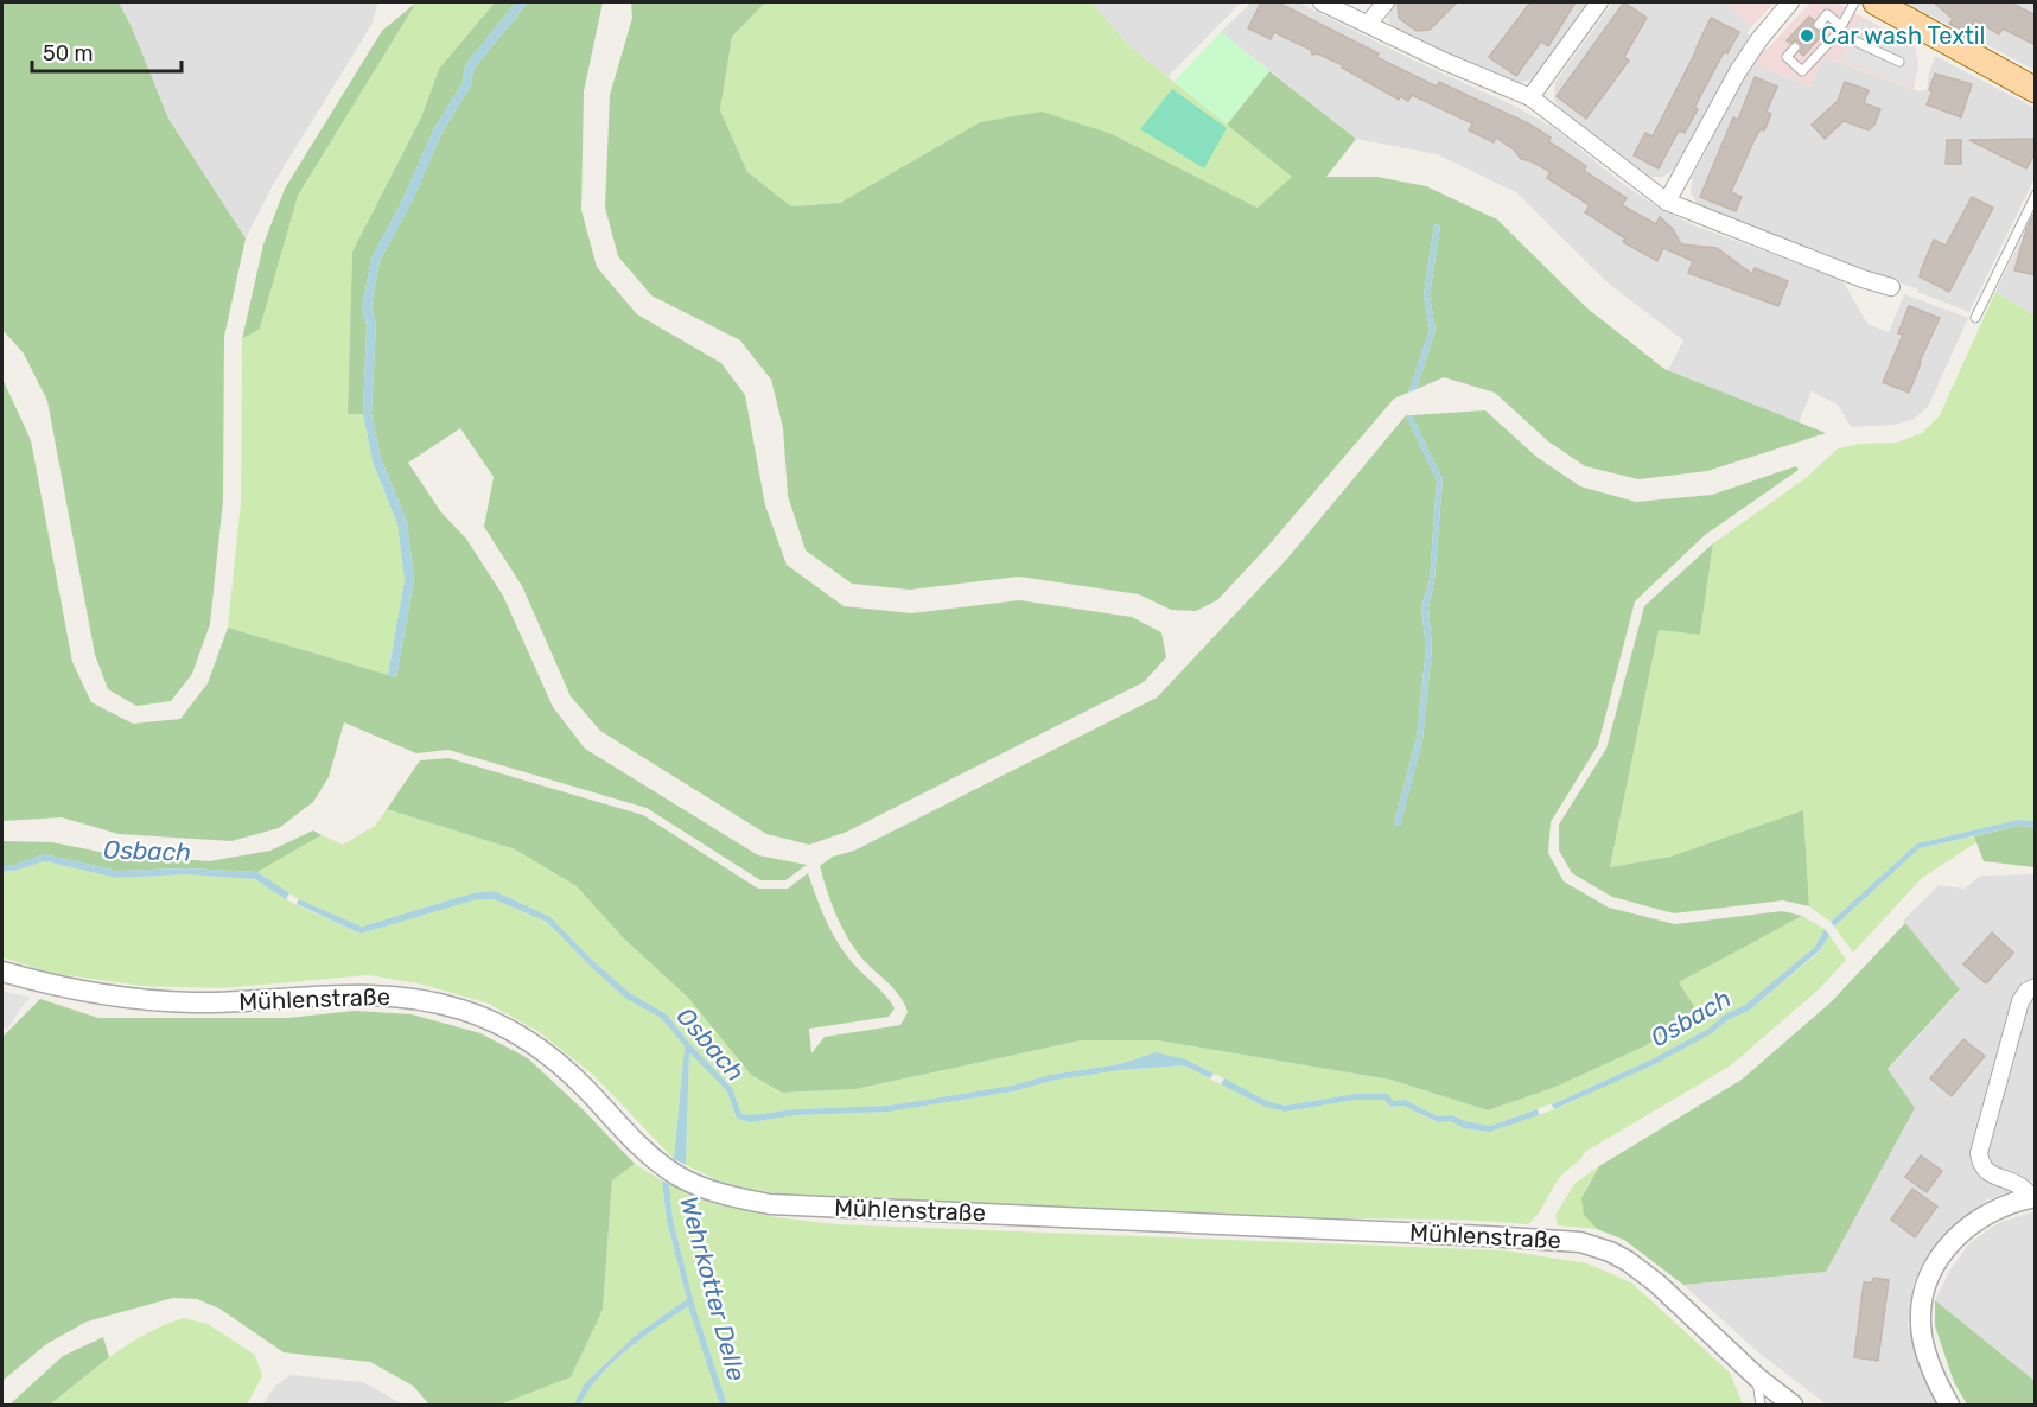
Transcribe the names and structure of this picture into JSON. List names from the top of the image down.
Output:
{
  "streets": {
    "street": ["Mühlenstraße"]
  },
  "water": ["Osbach", "Wehrkotter Delle"],
  "places": ["Car wash Textil"],
  "scale_bar": "50 m"
}
